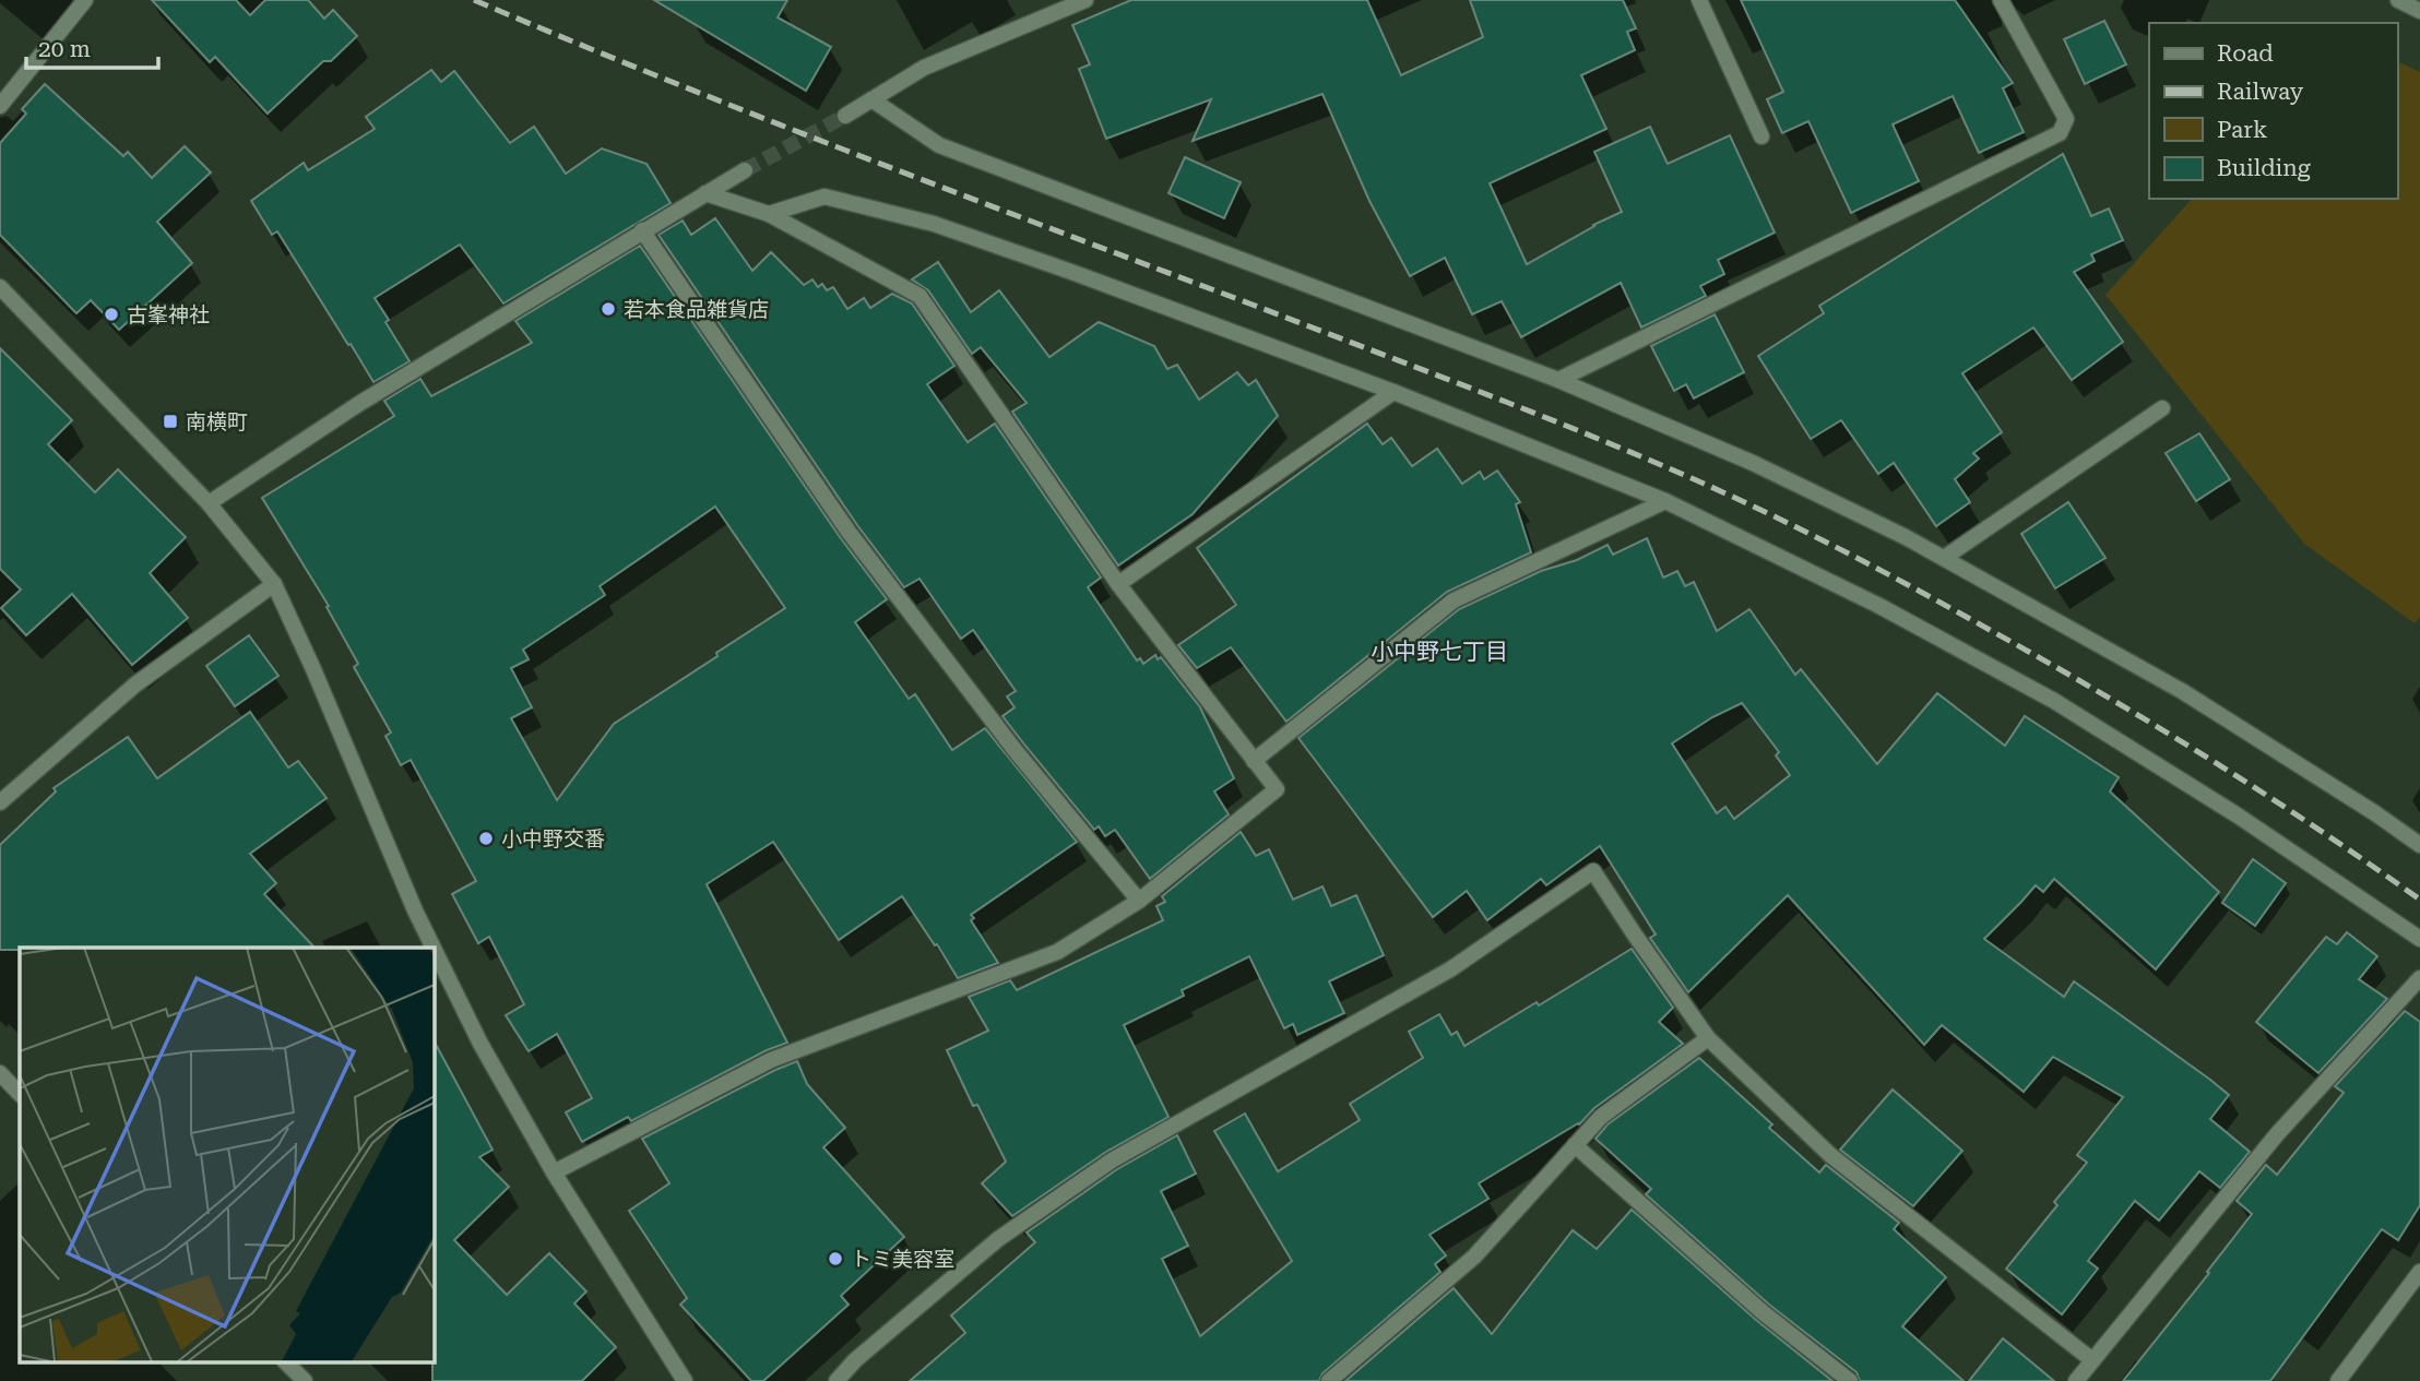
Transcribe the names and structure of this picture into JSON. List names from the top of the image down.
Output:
{
  "districts": ["小中野七丁目"],
  "places": {
    "other": [
      "若本食品雑貨店",
      "古峯神社",
      "小中野交番",
      "トミ美容室"
    ],
    "transit": ["南横町"]
  },
  "legend": [
    "Road",
    "Railway",
    "Park",
    "Building"
  ],
  "scale_bar": "20 m"
}
